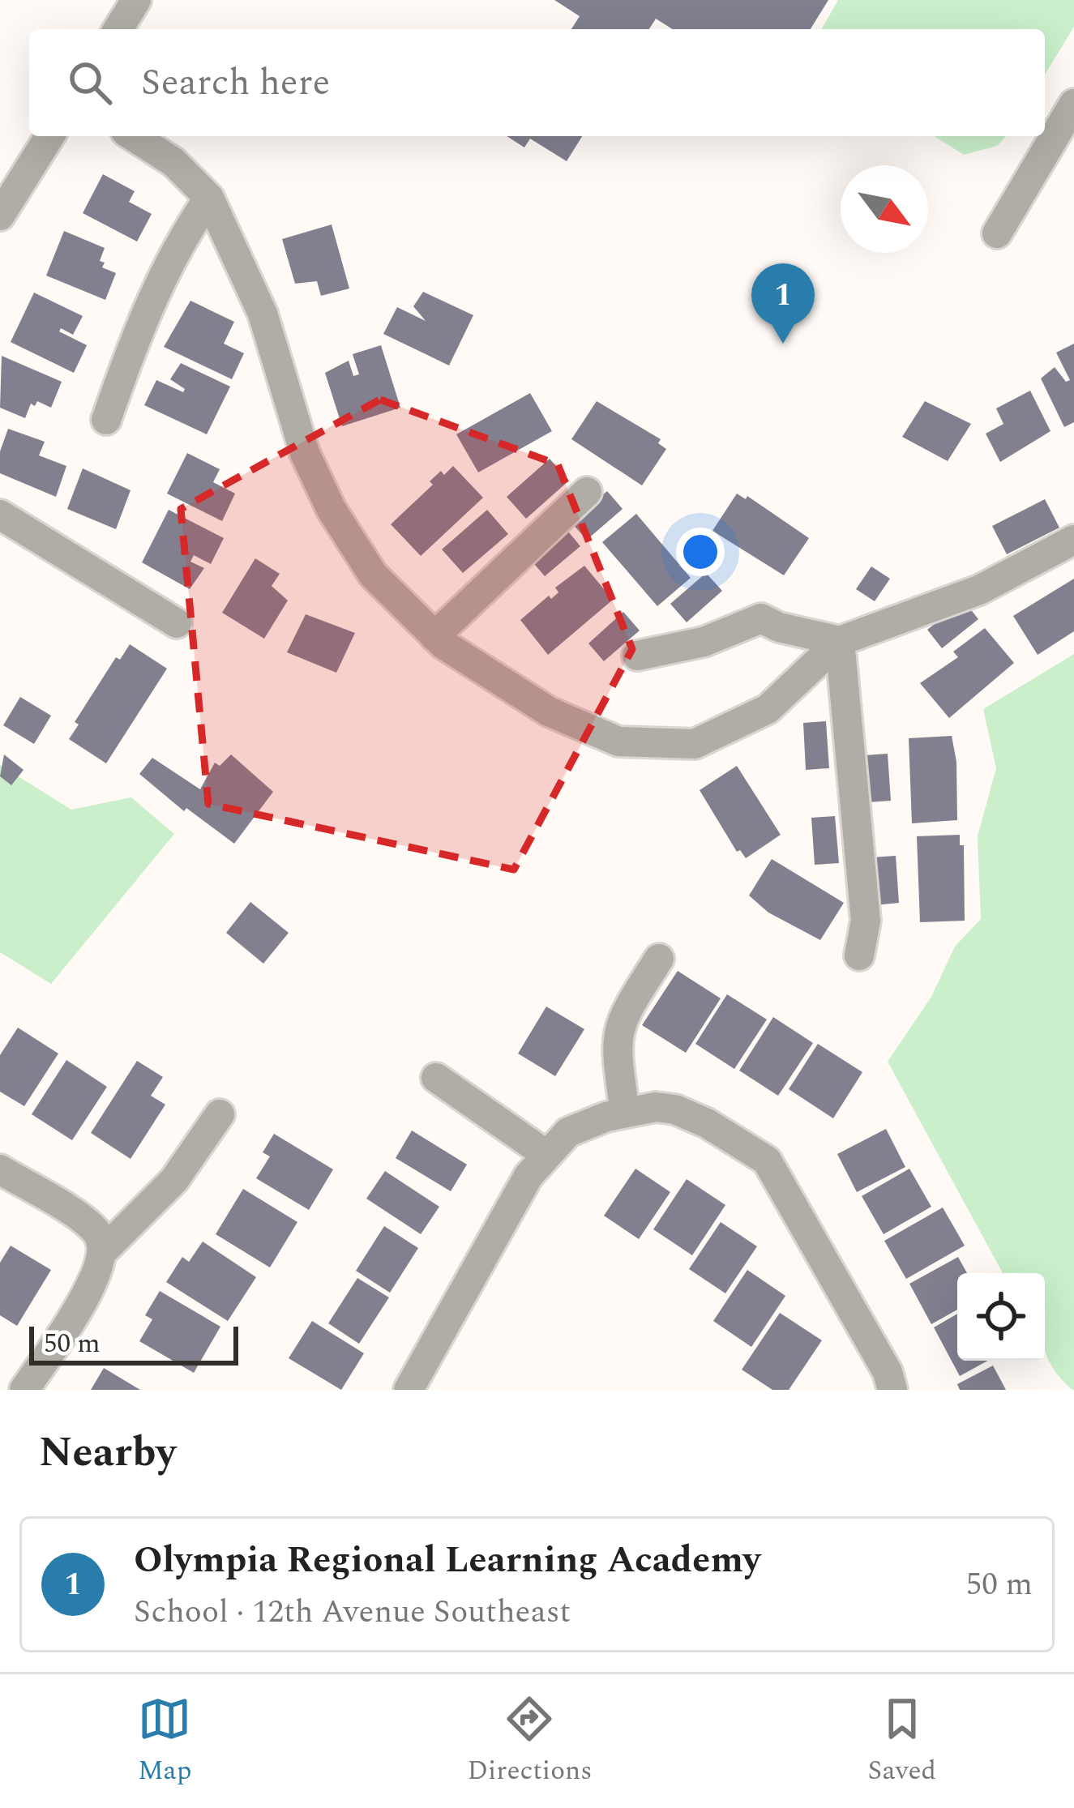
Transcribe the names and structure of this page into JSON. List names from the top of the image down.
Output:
{
  "scale_bar": "50 m",
  "north": "bottom right",
  "page": {
    "search": "Search here",
    "pins": "1",
    "scale": "50 m",
    "heading": "Nearby",
    "list": [
      {
        "mark": "1",
        "name": "Olympia Regional Learning Academy",
        "note": "School · 12th Avenue Southeast",
        "value": "50 m"
      }
    ],
    "nav": ["Map", "Directions", "Saved"]
  }
}
